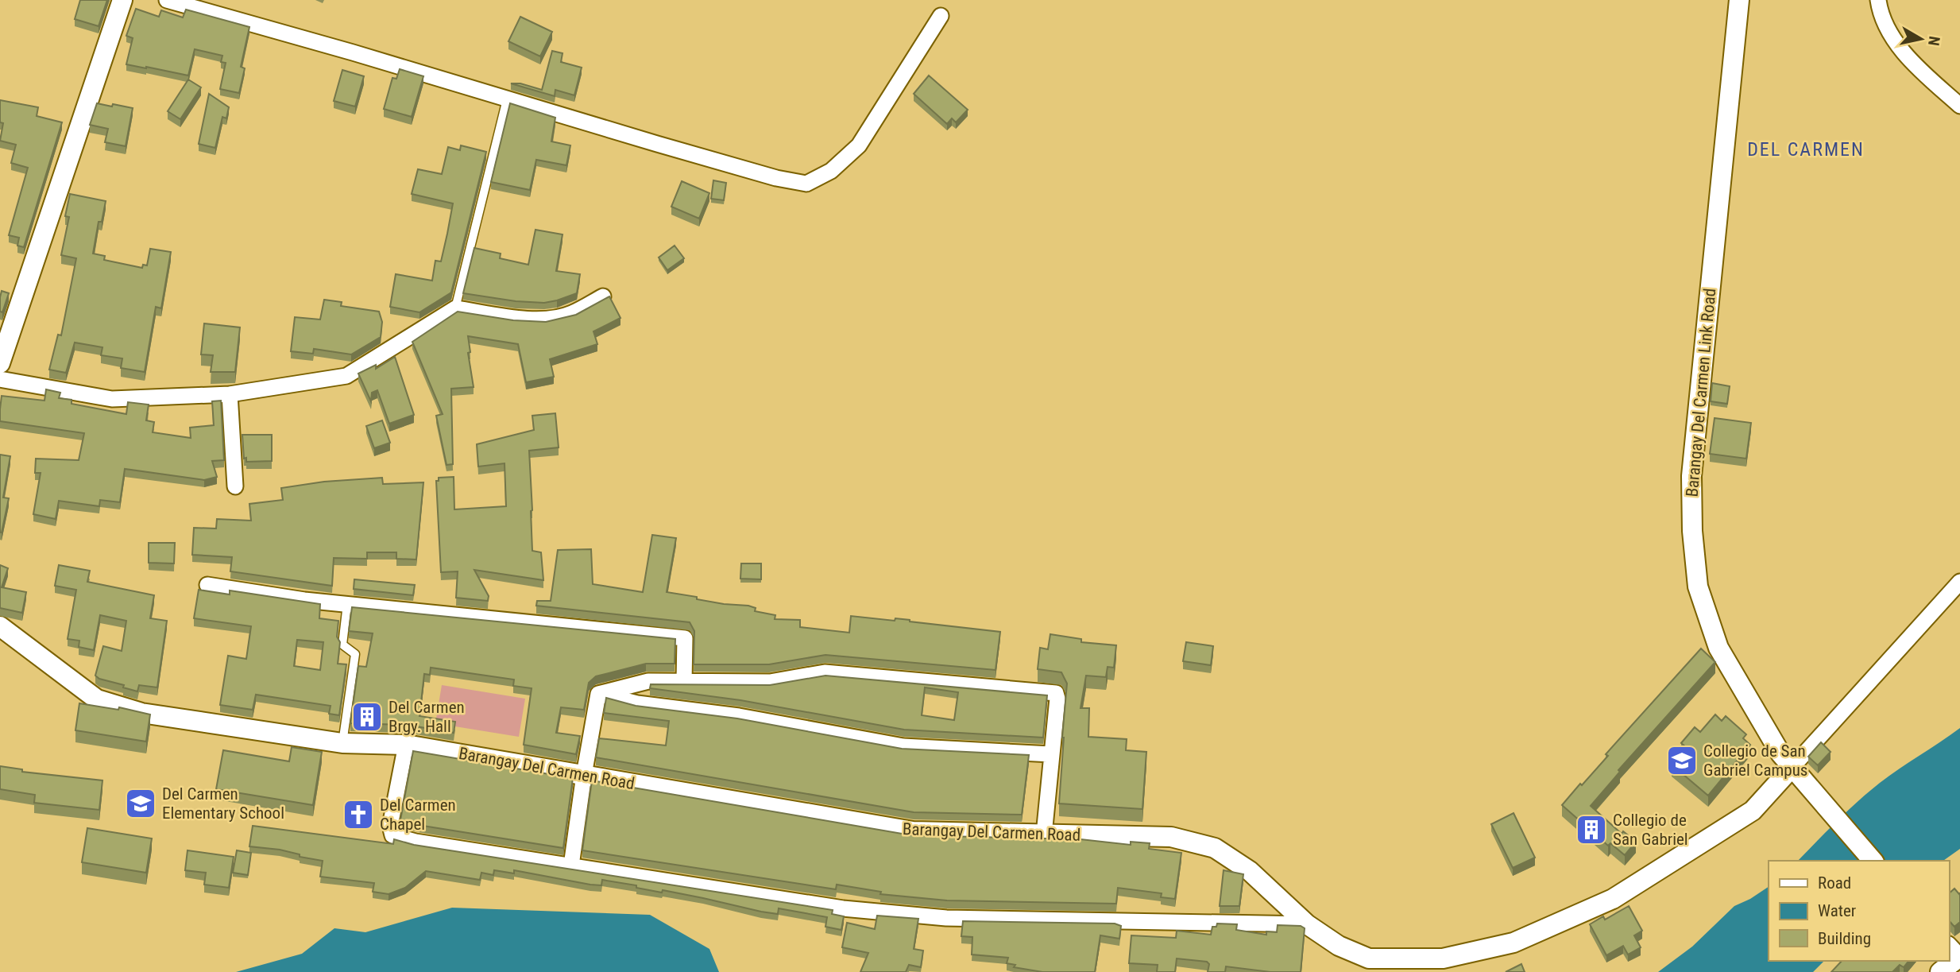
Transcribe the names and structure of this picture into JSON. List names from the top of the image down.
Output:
{
  "streets": {
    "street": ["Barangay Del Carmen Link Road", "Barangay Del Carmen Road"]
  },
  "crossings": [
    ["Barangay Del Carmen Link Road", "Barangay Del Carmen Road"]
  ],
  "districts": ["DEL CARMEN"],
  "places": {
    "building": ["Del Carmen Brgy. Hall", "Collegio de San Gabriel"],
    "school or university": ["Collegio de San Gabriel Campus", "Del Carmen Elementary School"],
    "church": ["Del Carmen Chapel"]
  },
  "legend": ["Road", "Water", "Building"],
  "north": "right"
}
